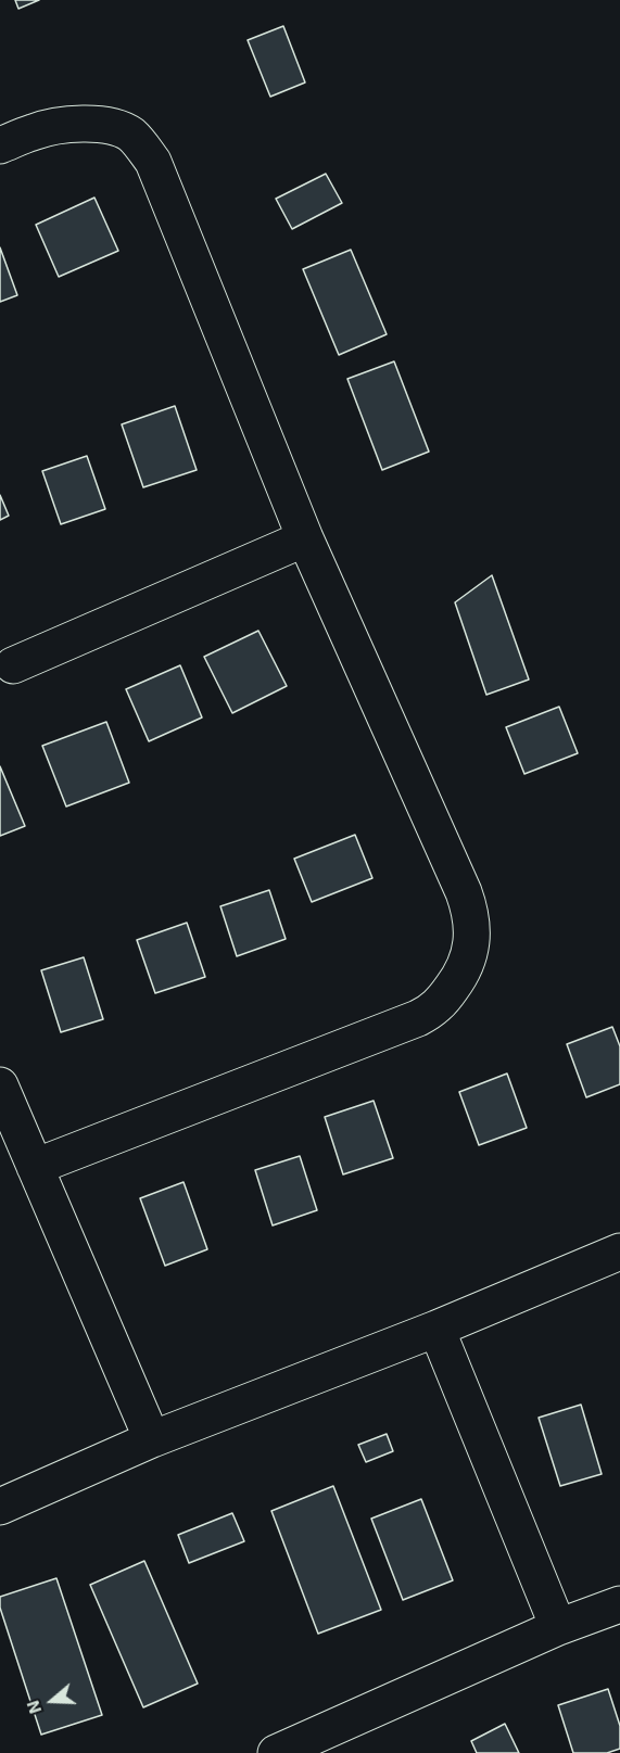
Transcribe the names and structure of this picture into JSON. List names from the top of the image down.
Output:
{
  "north": "left"
}
